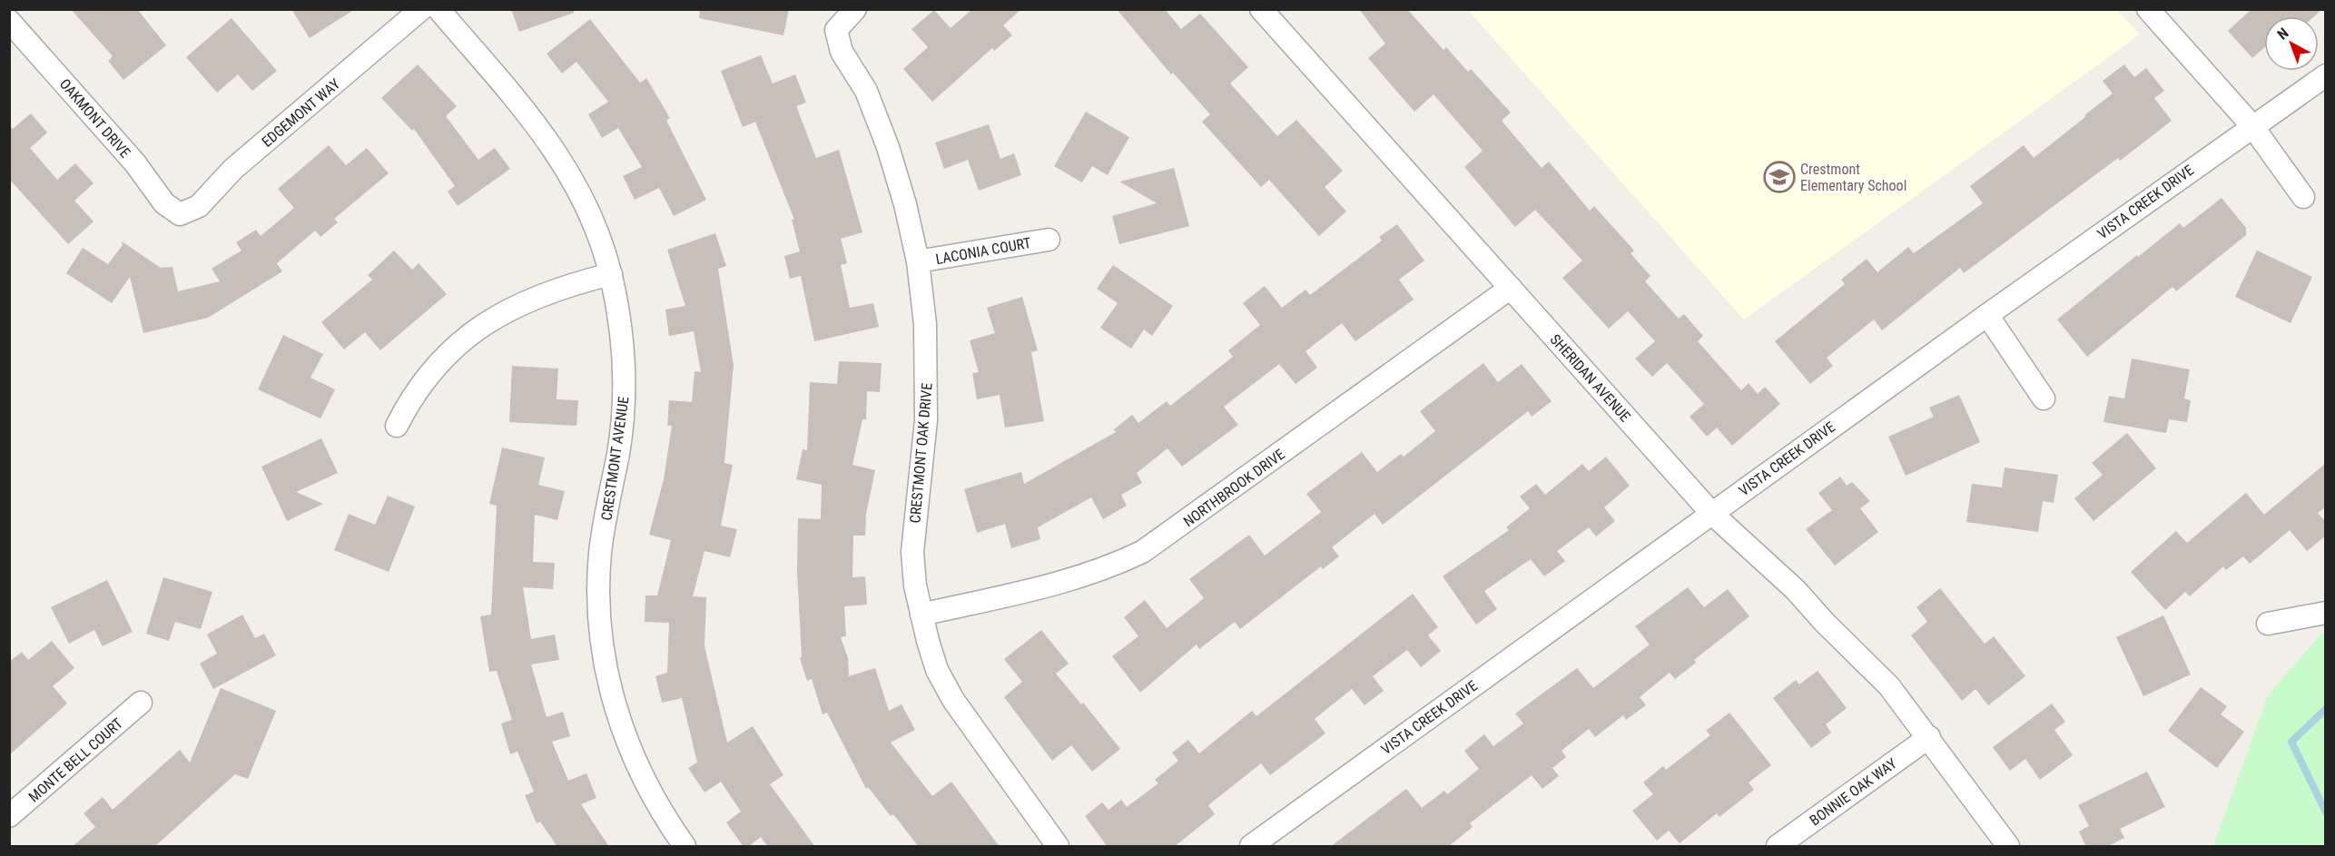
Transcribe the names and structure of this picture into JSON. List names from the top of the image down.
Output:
{
  "streets": {
    "street": [
      "EDGEMONT WAY",
      "OAKMONT DRIVE",
      "VISTA CREEK DRIVE",
      "LACONIA COURT",
      "SHERIDAN AVENUE",
      "CRESTMONT OAK DRIVE",
      "CRESTMONT AVENUE",
      "NORTHBROOK DRIVE",
      "MONTE BELL COURT",
      "BONNIE OAK WAY"
    ]
  },
  "crossings": [
    ["EDGEMONT WAY", "OAKMONT DRIVE"],
    ["VISTA CREEK DRIVE", "SHERIDAN AVENUE"],
    ["LACONIA COURT", "CRESTMONT OAK DRIVE"],
    ["SHERIDAN AVENUE", "NORTHBROOK DRIVE"],
    ["SHERIDAN AVENUE", "BONNIE OAK WAY"],
    ["CRESTMONT OAK DRIVE", "NORTHBROOK DRIVE"]
  ],
  "places": {
    "school or university": ["Crestmont Elementary School"]
  },
  "north": "top left"
}
